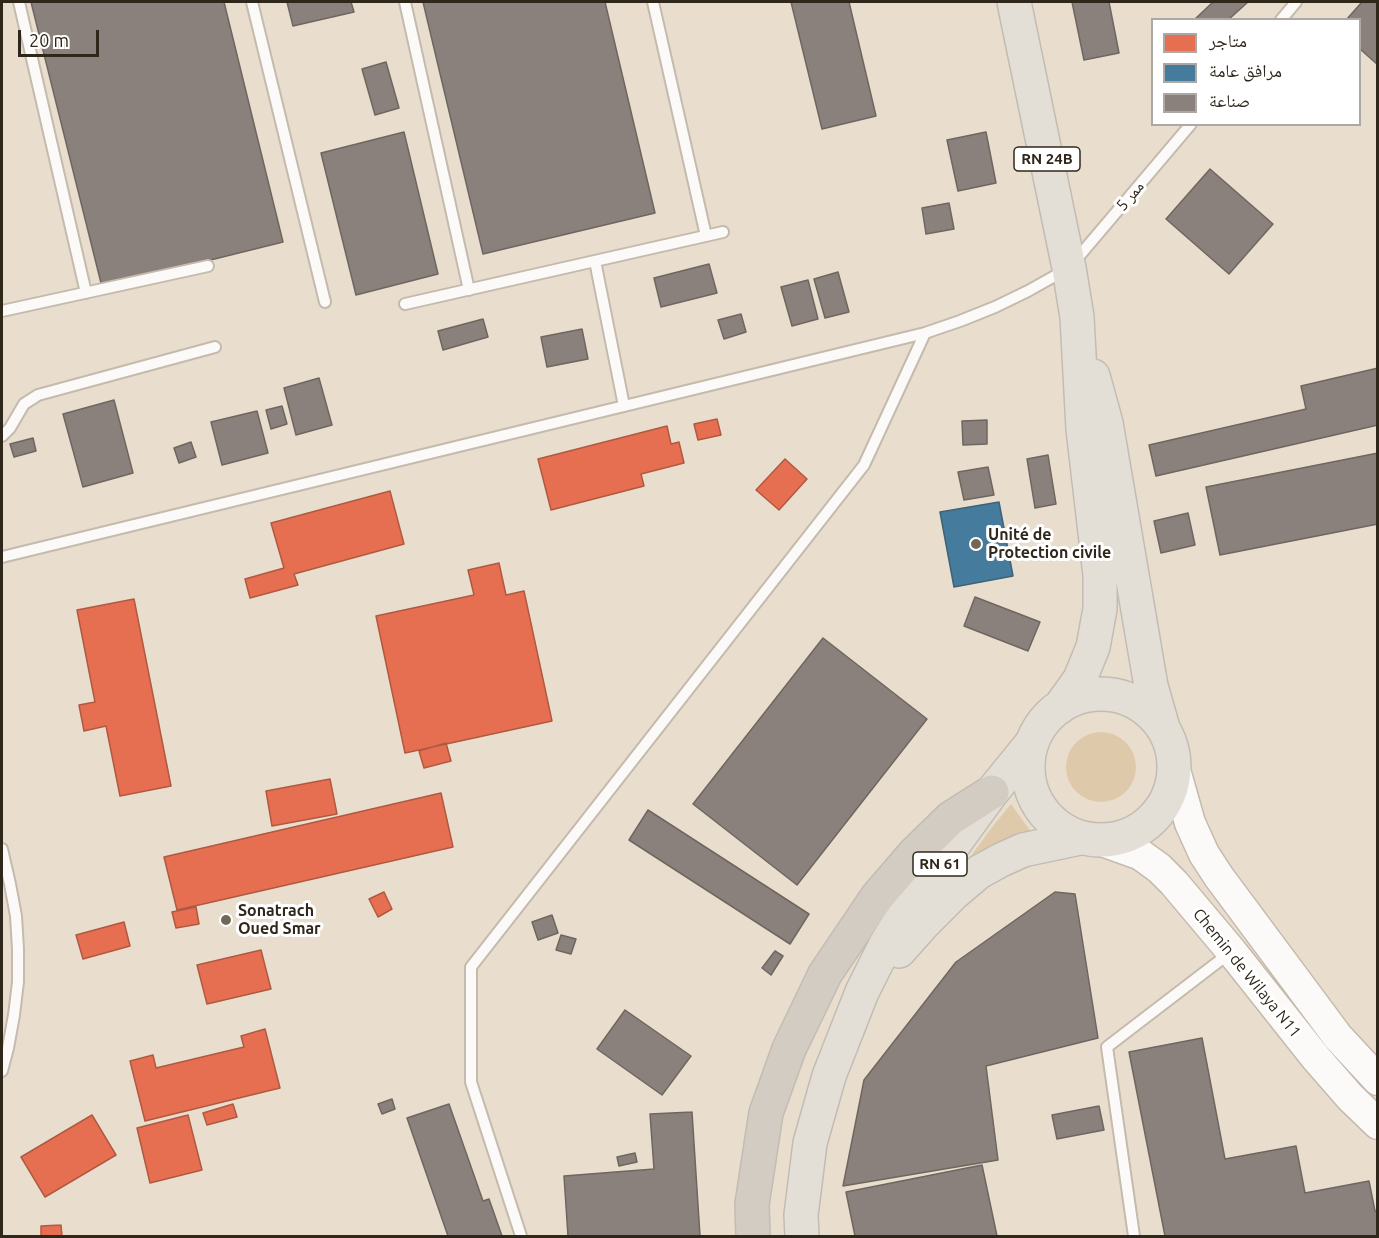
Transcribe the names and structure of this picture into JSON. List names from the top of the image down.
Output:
{
  "streets": {
    "main road": ["RN 24B", "RN 61", "Chemin de Wilaya N11"],
    "lane": ["ممر 5"]
  },
  "crossings": [
    ["RN 24B", "ممر 5"],
    ["RN 61", "Chemin de Wilaya N11"]
  ],
  "places": ["Unité de Protection civile", "Sonatrach Oued Smar"],
  "legend": ["متاجر", "مرافق عامة", "صناعة"],
  "scale_bar": "20 m"
}
